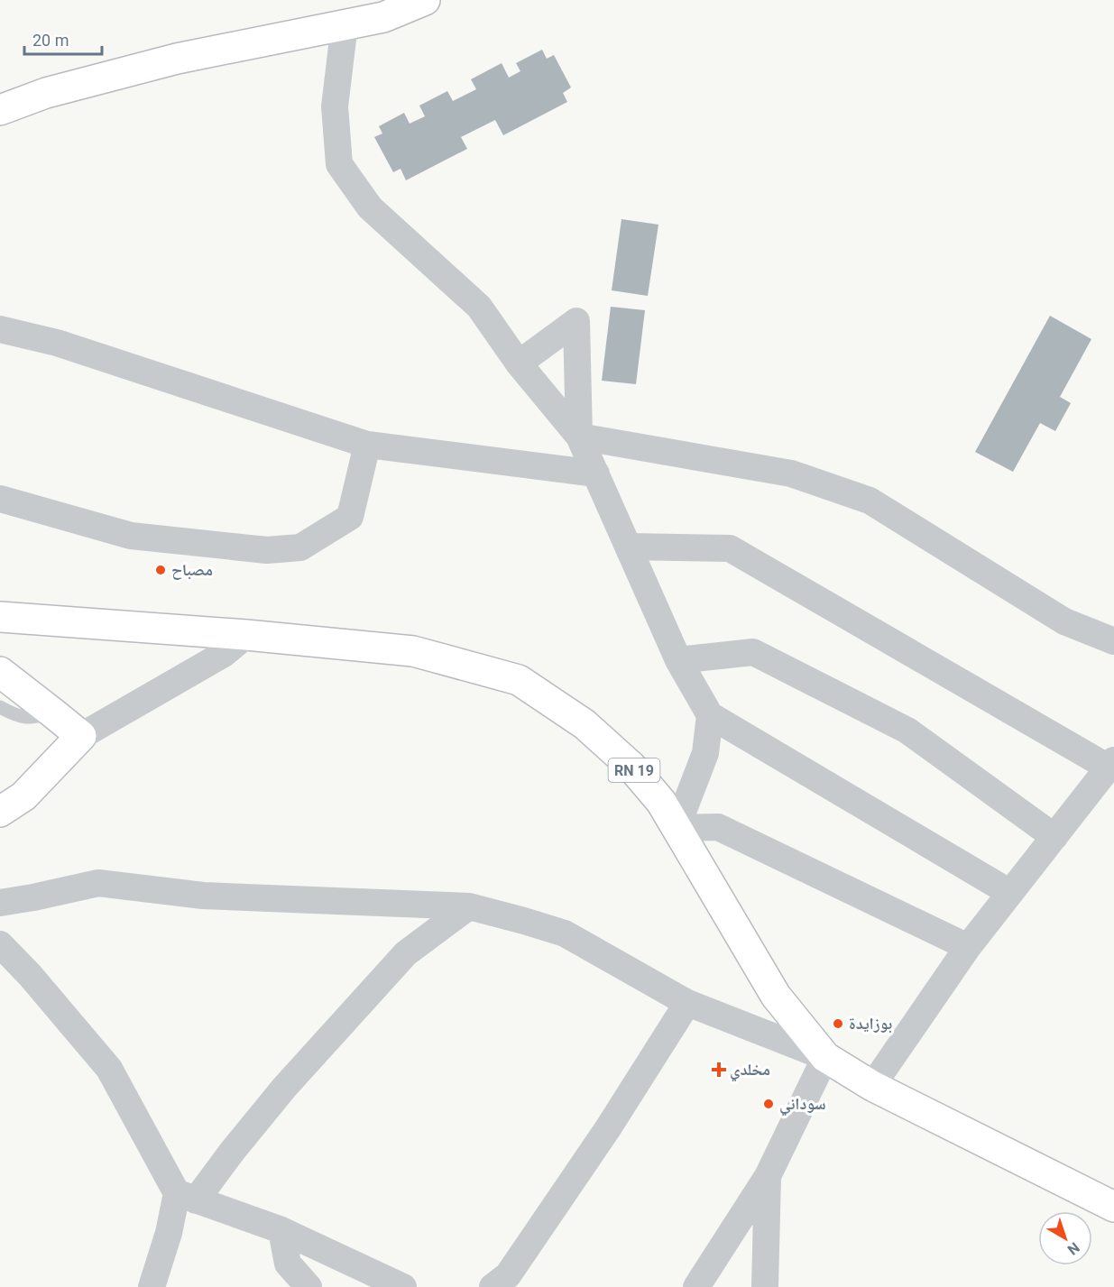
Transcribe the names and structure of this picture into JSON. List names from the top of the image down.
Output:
{
  "streets": {
    "main road": ["RN 19"]
  },
  "places": {
    "other": ["مصباح", "بوزايدة", "سوداني"],
    "health": ["مخلدي"]
  },
  "scale_bar": "20 m",
  "north": "bottom right"
}
